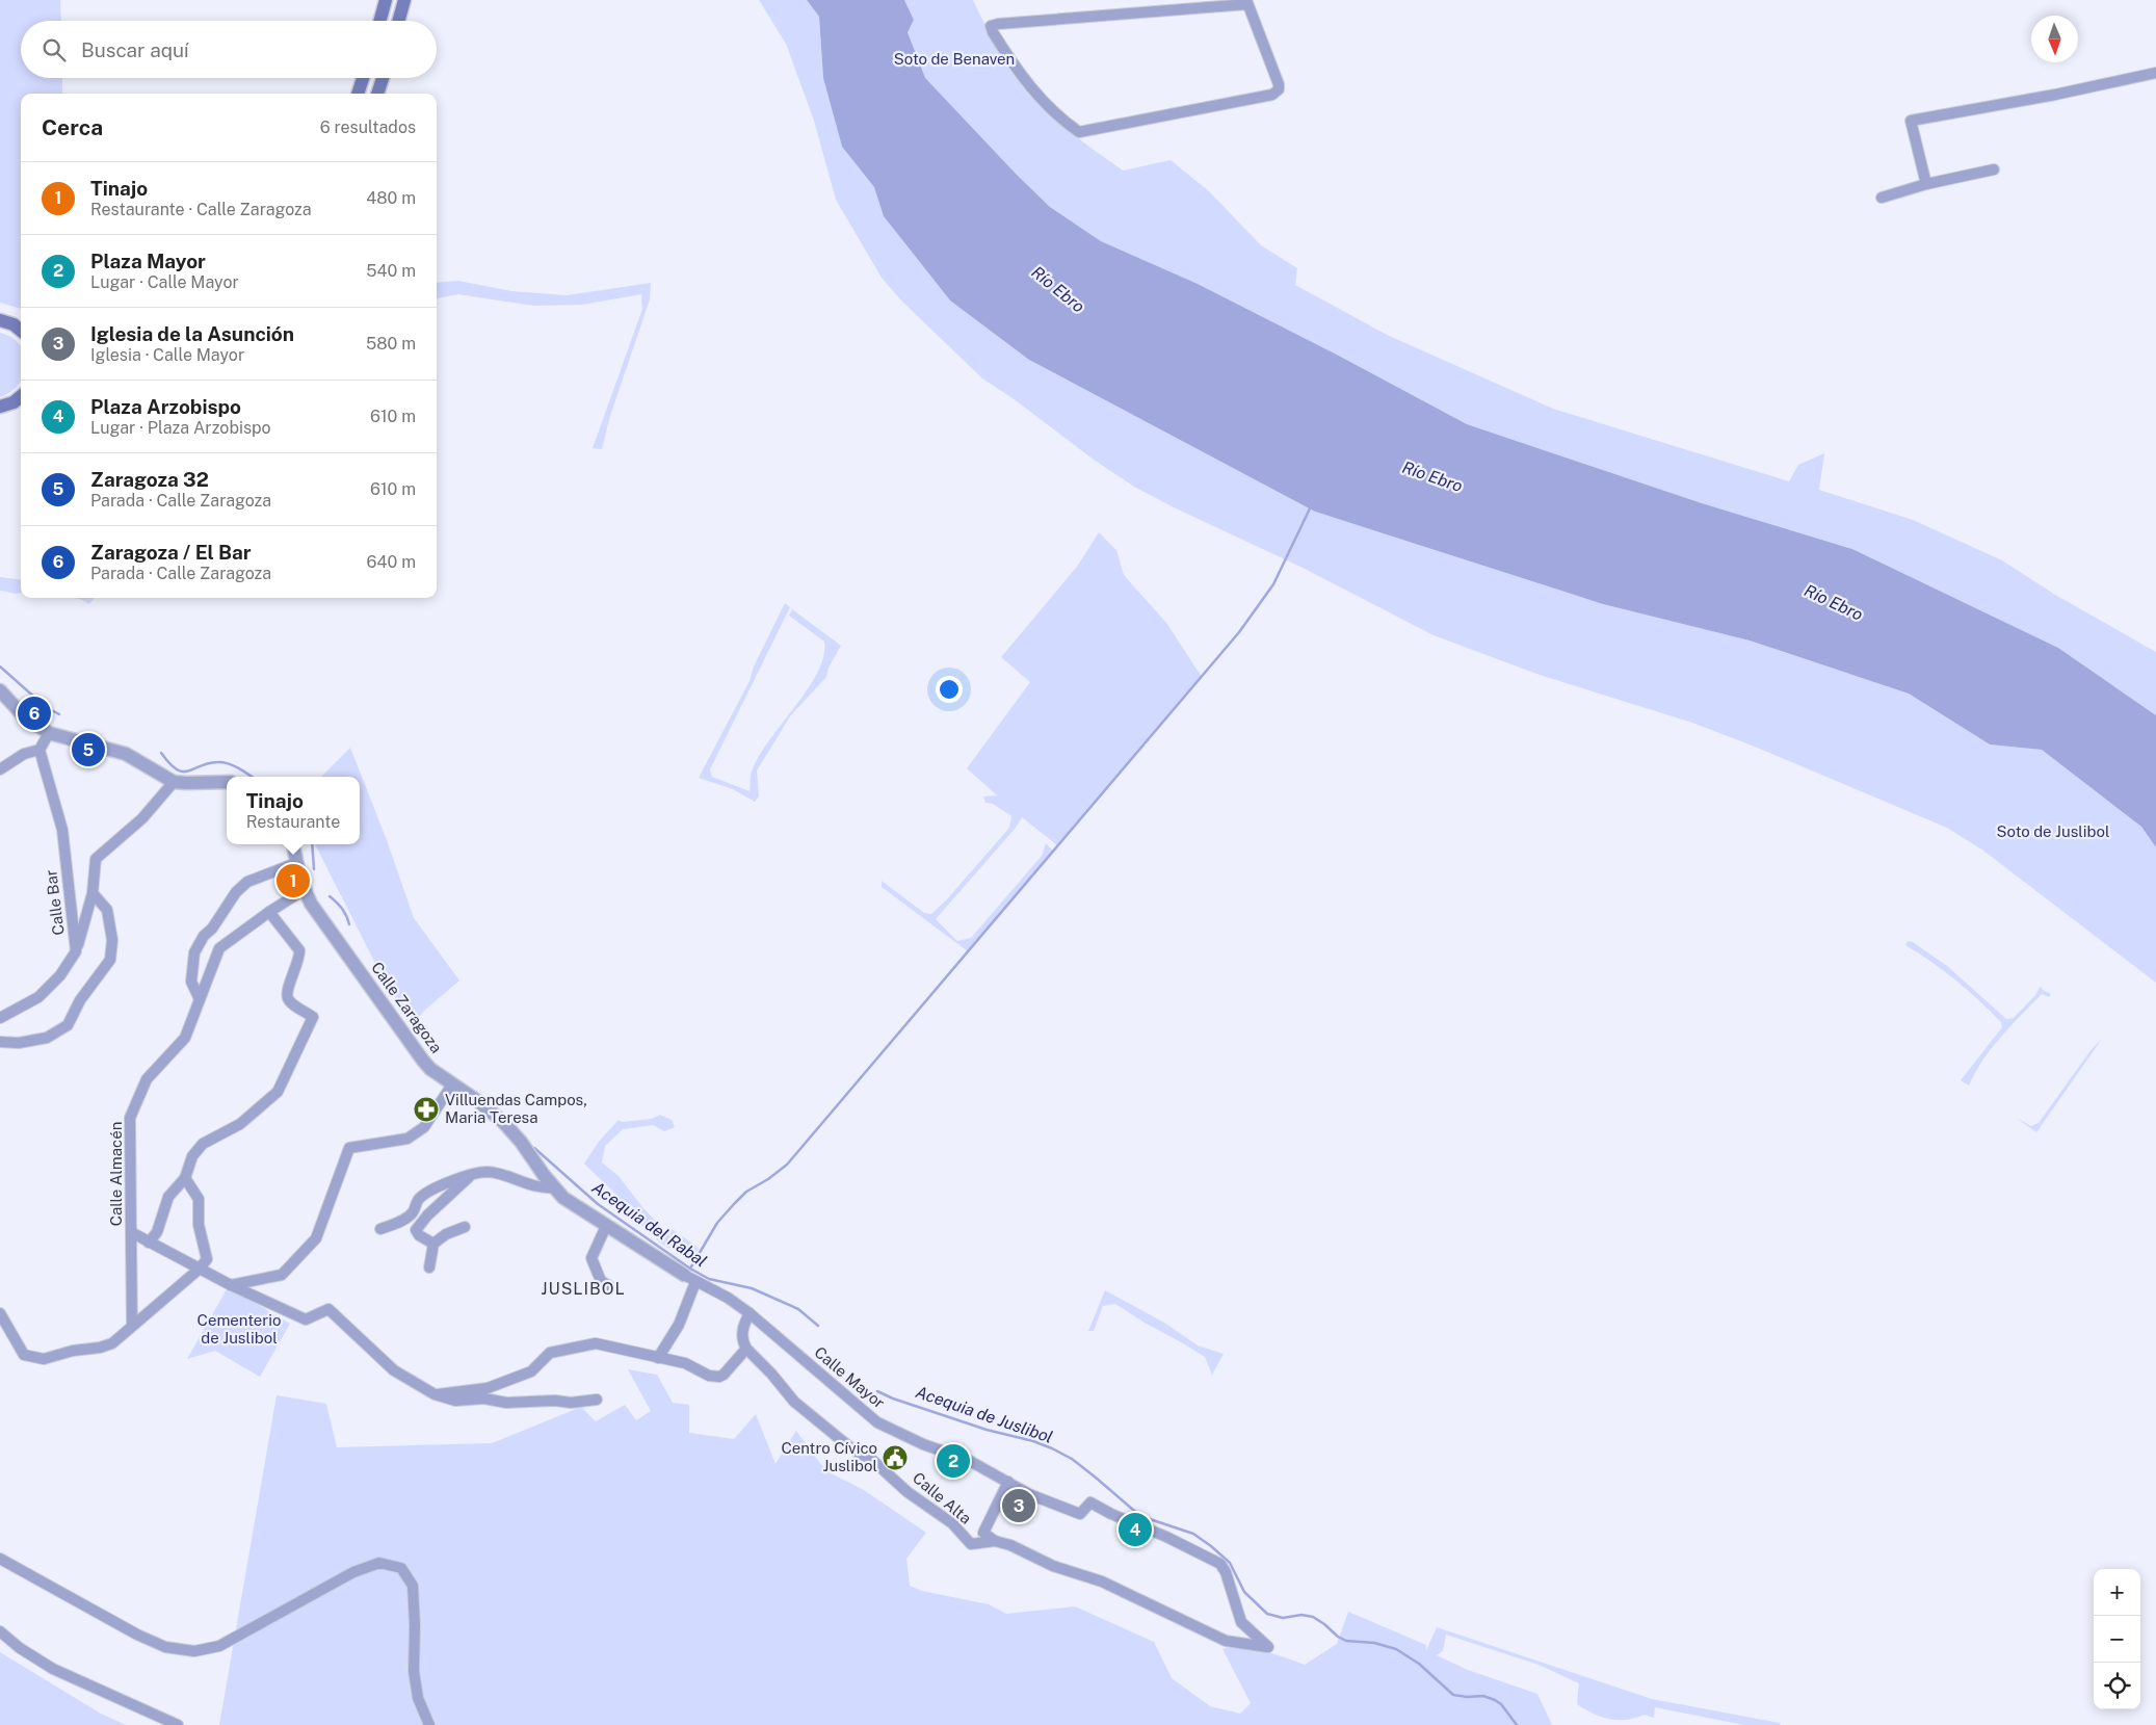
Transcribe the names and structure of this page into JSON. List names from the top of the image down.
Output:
{
  "streets": {
    "street": [
      "Calle Bar",
      "Calle Zaragoza",
      "Calle Almacén",
      "Calle Mayor",
      "Calle Alta"
    ]
  },
  "crossings": [
    ["Calle Zaragoza", "Calle Almacén"],
    ["Calle Zaragoza", "Calle Mayor"],
    ["Calle Mayor", "Calle Alta"]
  ],
  "districts": ["JUSLIBOL"],
  "water": ["Río Ebro", "Acequia del Rabal", "Acequia de Juslibol"],
  "parks": ["Soto de Benaven", "Soto de Juslibol", "Cementerio de Juslibol"],
  "places": {
    "pharmacy": ["Villuendas Campos, Maria Teresa"],
    "public building": ["Centro Cívico Juslibol"]
  },
  "north": "bottom",
  "page": {
    "search": "Buscar aquí",
    "heading": ["Cerca", "6 resultados"],
    "list": [
      {
        "mark": "1",
        "name": "Tinajo",
        "note": "Restaurante · Calle Zaragoza",
        "value": "480 m"
      },
      {
        "mark": "2",
        "name": "Plaza Mayor",
        "note": "Lugar · Calle Mayor",
        "value": "540 m"
      },
      {
        "mark": "3",
        "name": "Iglesia de la Asunción",
        "note": "Iglesia · Calle Mayor",
        "value": "580 m"
      },
      {
        "mark": "4",
        "name": "Plaza Arzobispo",
        "note": "Lugar · Plaza Arzobispo",
        "value": "610 m"
      },
      {
        "mark": "5",
        "name": "Zaragoza 32",
        "note": "Parada · Calle Zaragoza",
        "value": "610 m"
      },
      {
        "mark": "6",
        "name": "Zaragoza / El Bar",
        "note": "Parada · Calle Zaragoza",
        "value": "640 m"
      }
    ],
    "pins": [
      "6",
      "5",
      "1",
      "2",
      "3",
      "4"
    ],
    "popup": ["Tinajo", "Restaurante"],
    "map_buttons": ["+", "−"]
  }
}
